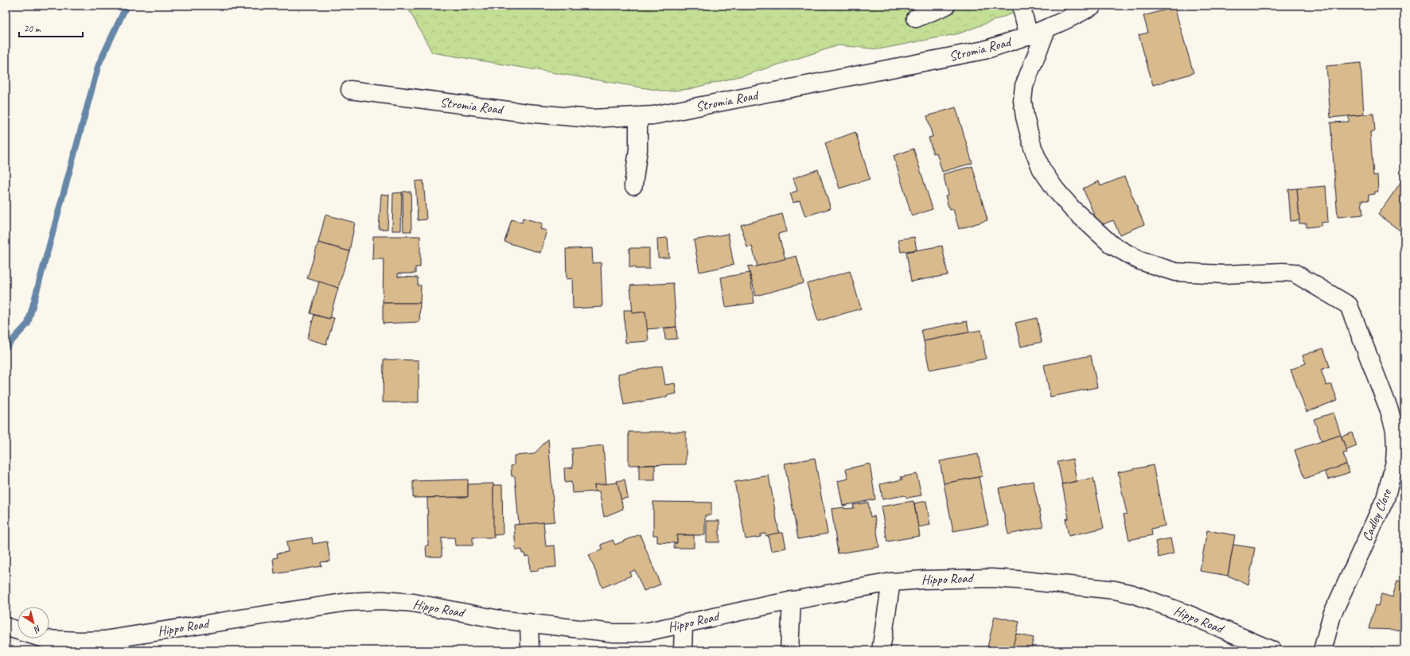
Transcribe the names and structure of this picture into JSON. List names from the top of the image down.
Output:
{
  "streets": {
    "street": ["Stromia Road", "Cadley Close", "Hippo Road"]
  },
  "crossings": [
    ["Stromia Road", "Cadley Close"]
  ],
  "scale_bar": "20 m",
  "north": "bottom right"
}
